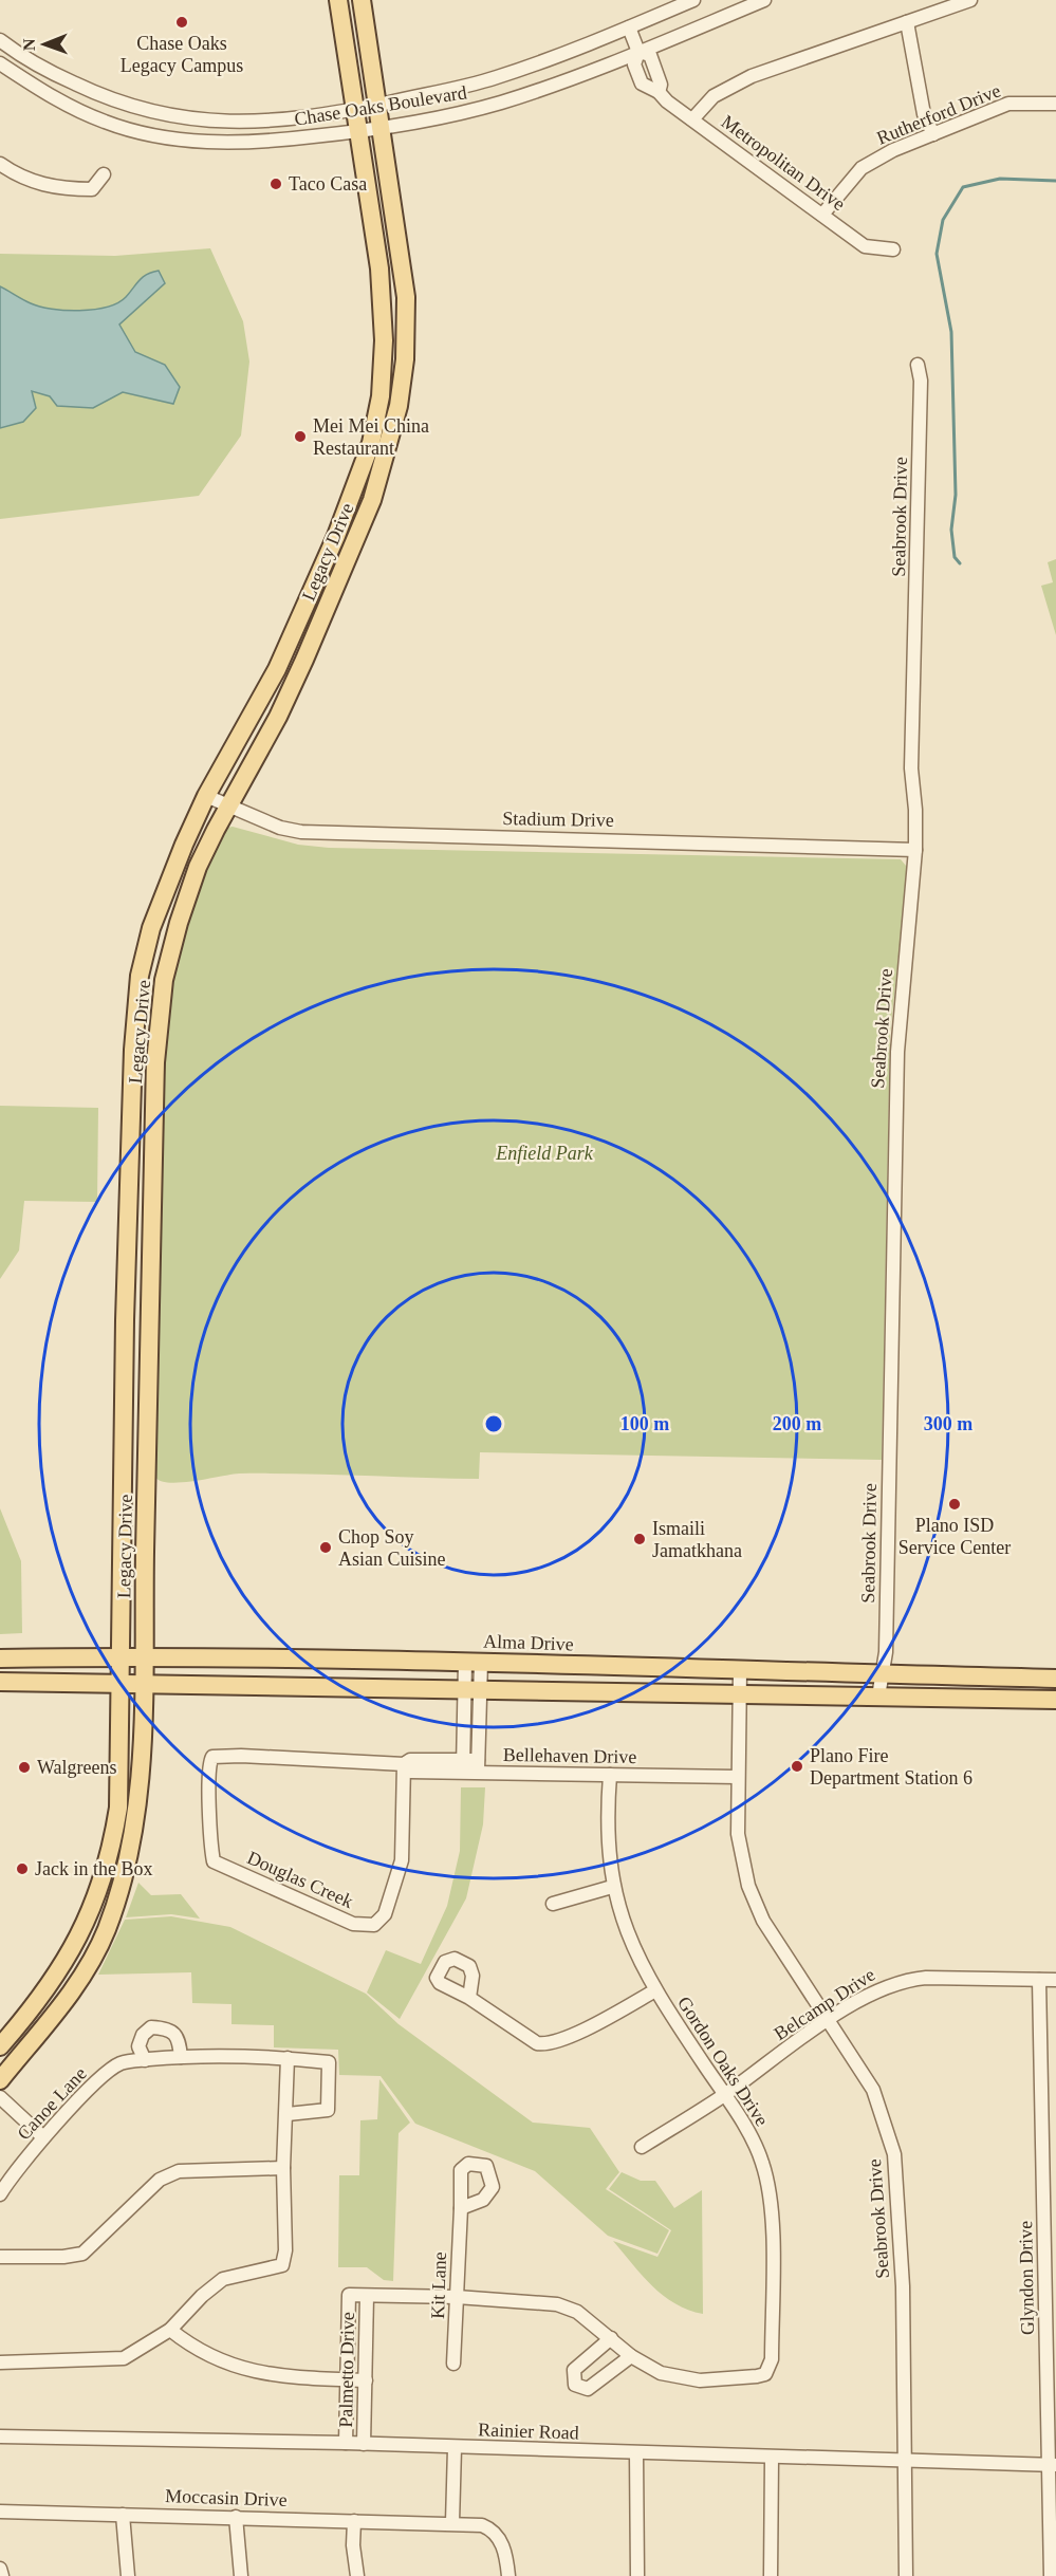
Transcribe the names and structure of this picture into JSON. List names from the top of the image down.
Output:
{
  "streets": {
    "main road": ["Legacy Drive", "Alma Drive"],
    "street": [
      "Chase Oaks Boulevard",
      "Rutherford Drive",
      "Metropolitan Drive",
      "Seabrook Drive",
      "Stadium Drive",
      "Bellehaven Drive",
      "Douglas Creek",
      "Belcamp Drive",
      "Gordon Oaks Drive",
      "Canoe Lane",
      "Glyndon Drive",
      "Kit Lane",
      "Palmetto Drive",
      "Rainier Road",
      "Moccasin Drive"
    ]
  },
  "crossings": [
    ["Chase Oaks Boulevard", "Metropolitan Drive"],
    ["Chase Oaks Boulevard", "Legacy Drive"],
    ["Rutherford Drive", "Metropolitan Drive"],
    ["Seabrook Drive", "Stadium Drive"],
    ["Seabrook Drive", "Alma Drive"],
    ["Seabrook Drive", "Bellehaven Drive"],
    ["Seabrook Drive", "Belcamp Drive"],
    ["Seabrook Drive", "Rainier Road"],
    ["Legacy Drive", "Stadium Drive"],
    ["Legacy Drive", "Alma Drive"],
    ["Bellehaven Drive", "Douglas Creek"],
    ["Bellehaven Drive", "Gordon Oaks Drive"],
    ["Belcamp Drive", "Gordon Oaks Drive"],
    ["Belcamp Drive", "Glyndon Drive"],
    ["Glyndon Drive", "Rainier Road"],
    ["Palmetto Drive", "Rainier Road"]
  ],
  "parks": ["Enfield Park"],
  "places": [
    "Chase Oaks Legacy Campus",
    "Taco Casa",
    "Mei Mei China Restaurant",
    "Plano ISD Service Center",
    "Ismaili Jamatkhana",
    "Chop Soy Asian Cuisine",
    "Plano Fire Department Station 6",
    "Walgreens",
    "Jack in the Box"
  ],
  "north": "left",
  "rings": ["100 m", "200 m", "300 m"]
}
